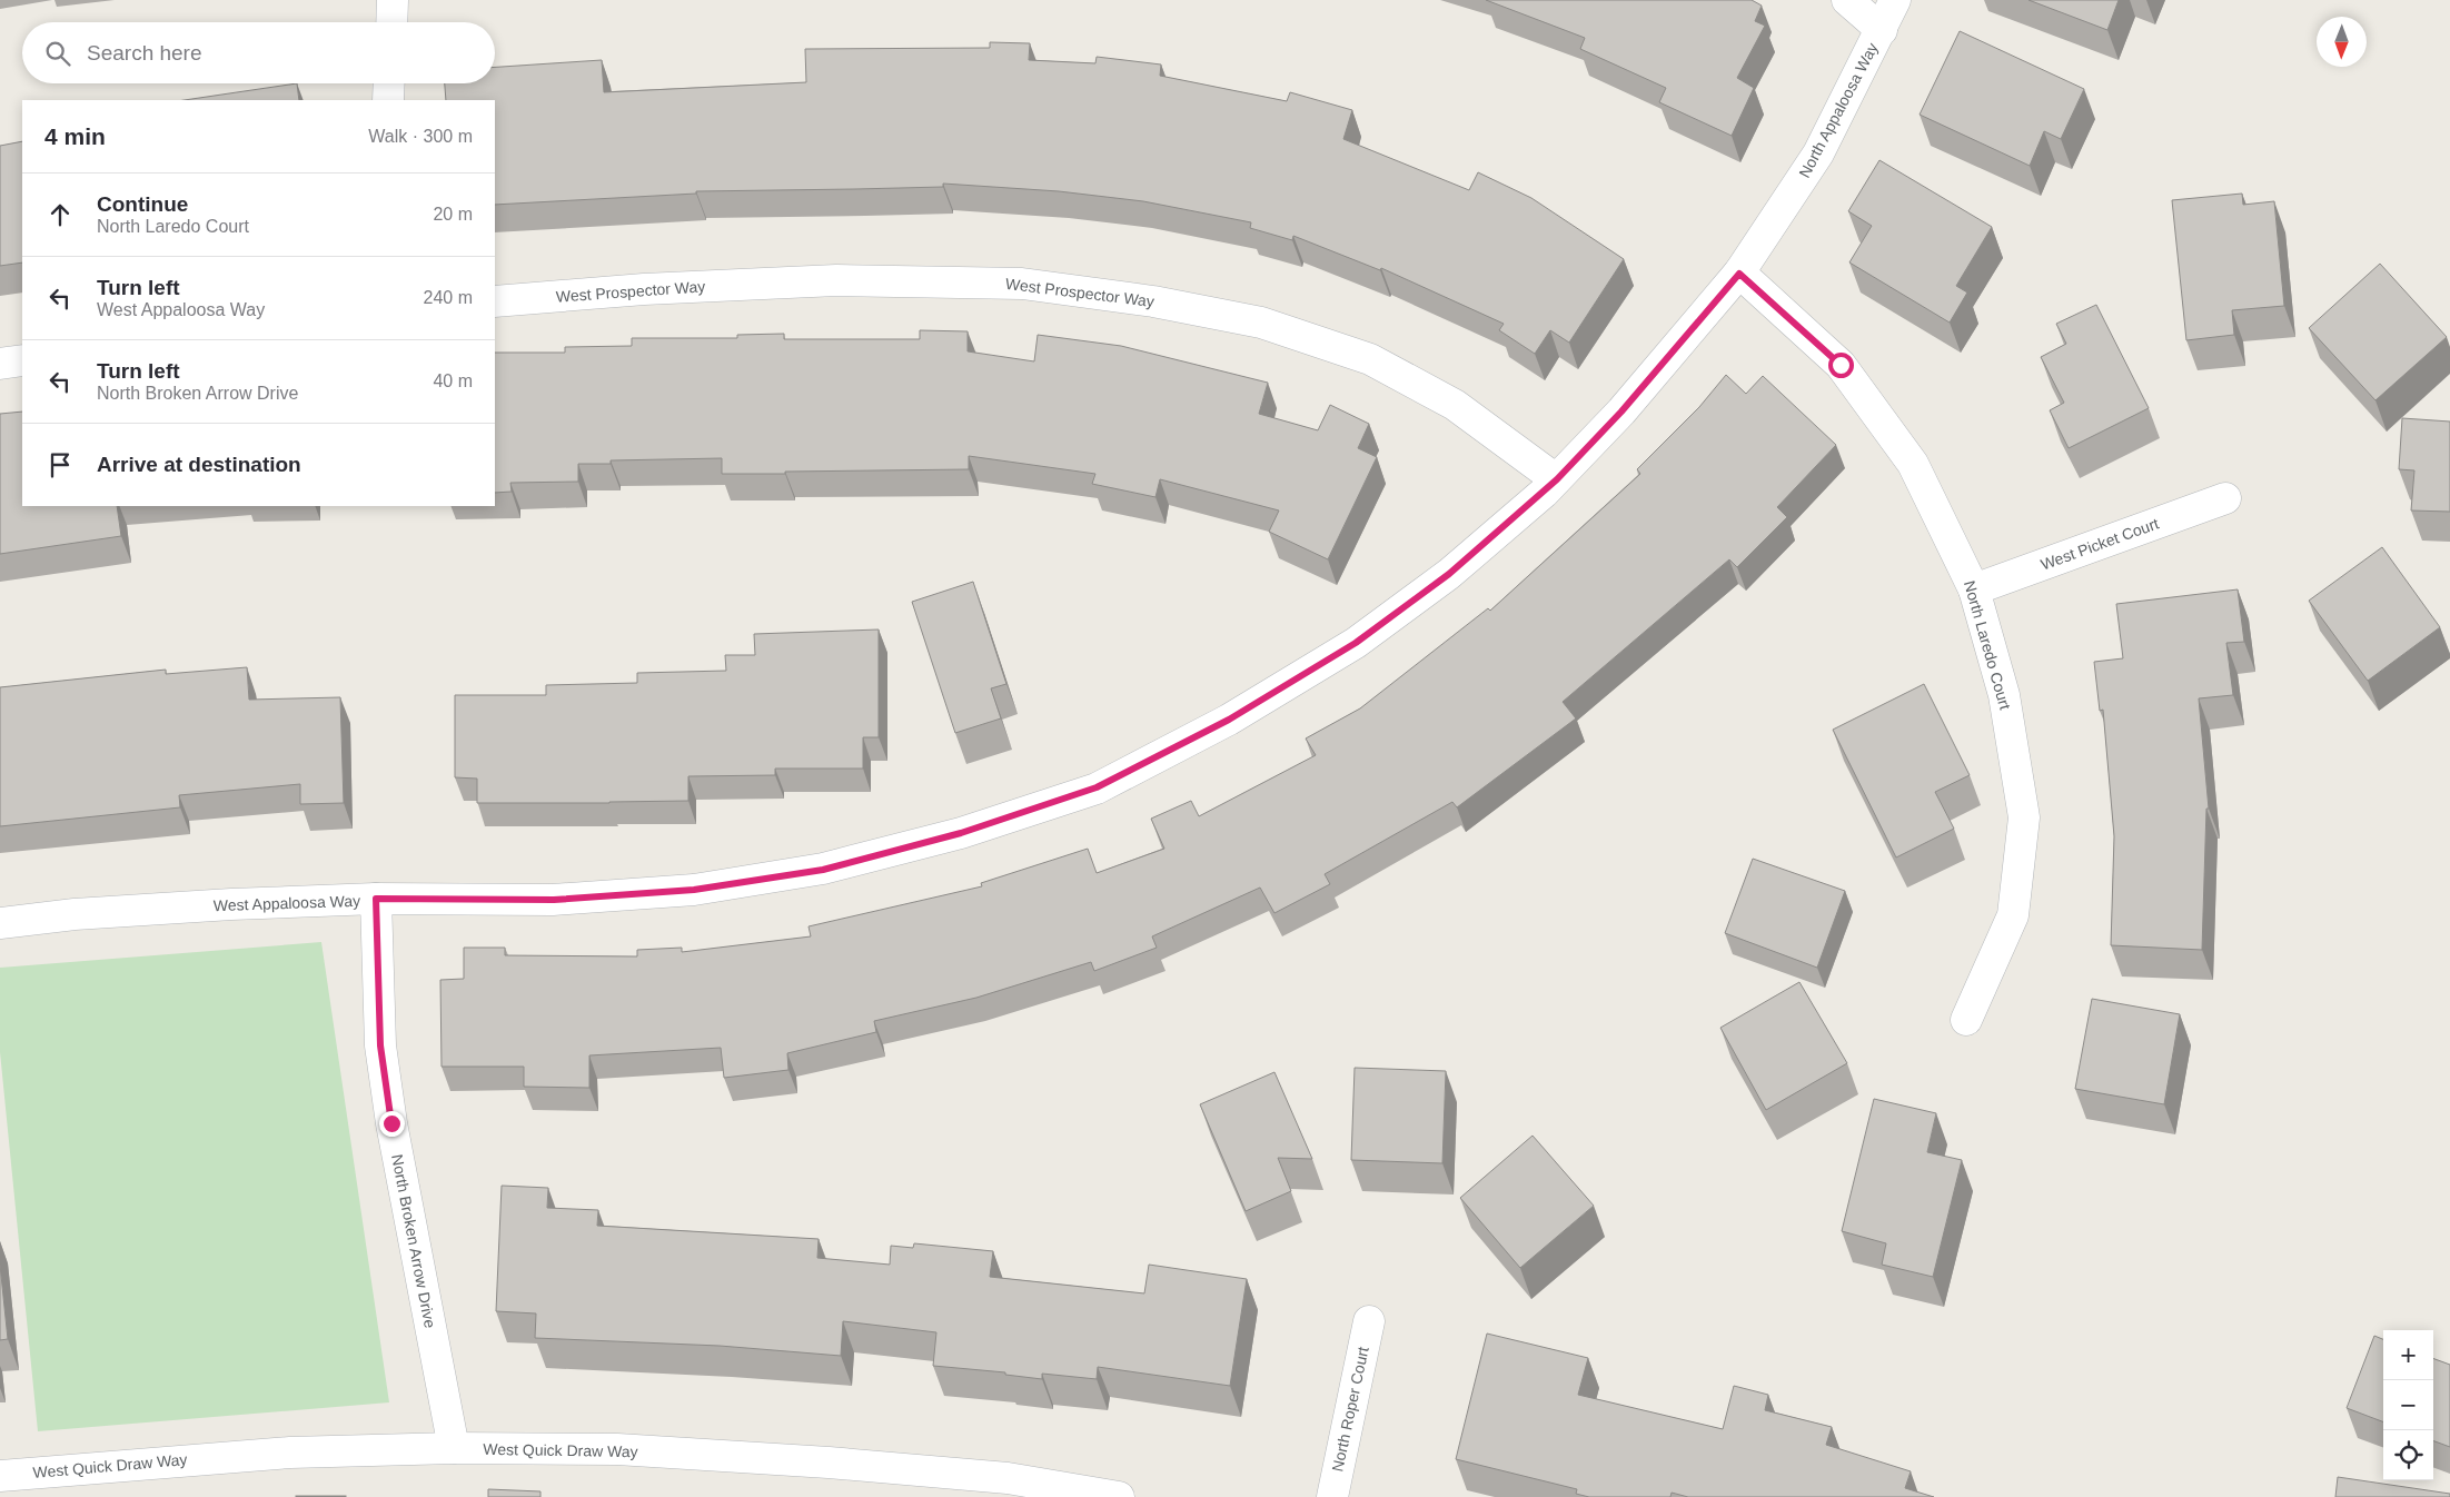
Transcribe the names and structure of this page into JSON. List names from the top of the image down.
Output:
{
  "streets": {
    "street": [
      "North Appaloosa Way",
      "West Prospector Way",
      "West Picket Court",
      "North Laredo Court",
      "West Appaloosa Way",
      "North Broken Arrow Drive",
      "North Roper Court",
      "West Quick Draw Way"
    ]
  },
  "crossings": [
    ["North Appaloosa Way", "North Laredo Court"],
    ["North Appaloosa Way", "West Appaloosa Way"],
    ["West Prospector Way", "West Appaloosa Way"],
    ["West Picket Court", "North Laredo Court"],
    ["North Laredo Court", "West Appaloosa Way"],
    ["West Appaloosa Way", "North Broken Arrow Drive"],
    ["North Broken Arrow Drive", "West Quick Draw Way"]
  ],
  "north": "bottom",
  "page": {
    "search": "Search here",
    "heading": ["4 min", "Walk · 300 m"],
    "list": [
      ["Continue", "North Laredo Court", "20 m"],
      ["Turn left", "West Appaloosa Way", "240 m"],
      ["Turn left", "North Broken Arrow Drive", "40 m"],
      "Arrive at destination"
    ],
    "map_buttons": ["+", "−"]
  }
}
